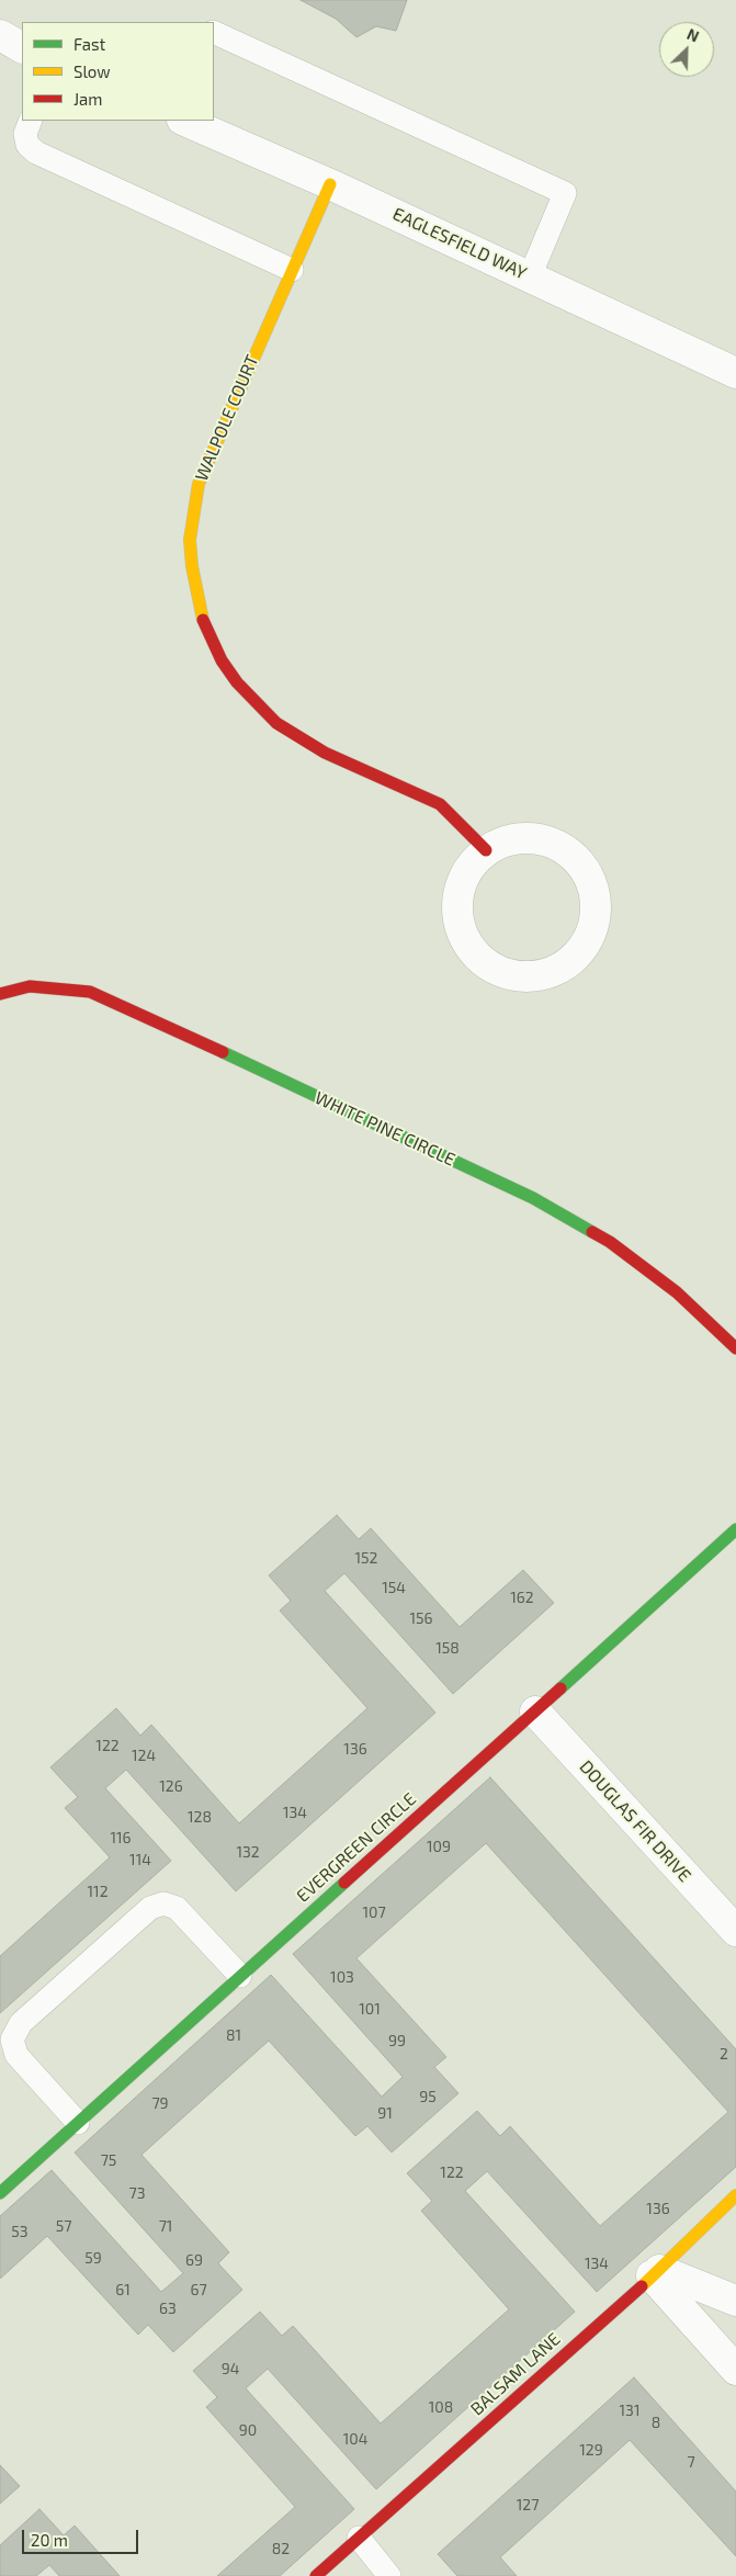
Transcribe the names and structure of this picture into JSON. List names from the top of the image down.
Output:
{
  "streets": {
    "street": [
      "EAGLESFIELD WAY",
      "WALPOLE COURT",
      "WHITE PINE CIRCLE",
      "DOUGLAS FIR DRIVE",
      "EVERGREEN CIRCLE",
      "BALSAM LANE"
    ]
  },
  "crossings": [
    ["EAGLESFIELD WAY", "WALPOLE COURT"],
    ["DOUGLAS FIR DRIVE", "EVERGREEN CIRCLE"]
  ],
  "house_numbers": [
    "152",
    "154",
    "162",
    "156",
    "158",
    "122",
    "136",
    "124",
    "126",
    "134",
    "128",
    "116",
    "109",
    "132",
    "114",
    "112",
    "107",
    "103",
    "101",
    "81",
    "99",
    "2",
    "95",
    "79",
    "91",
    "75",
    "122",
    "73",
    "136",
    "57",
    "71",
    "53",
    "59",
    "69",
    "134",
    "61",
    "67",
    "63",
    "94",
    "108",
    "131",
    "8",
    "90",
    "104",
    "129",
    "7",
    "127",
    "82"
  ],
  "legend": ["Fast", "Slow", "Jam"],
  "scale_bar": "20 m",
  "north": "top right"
}
